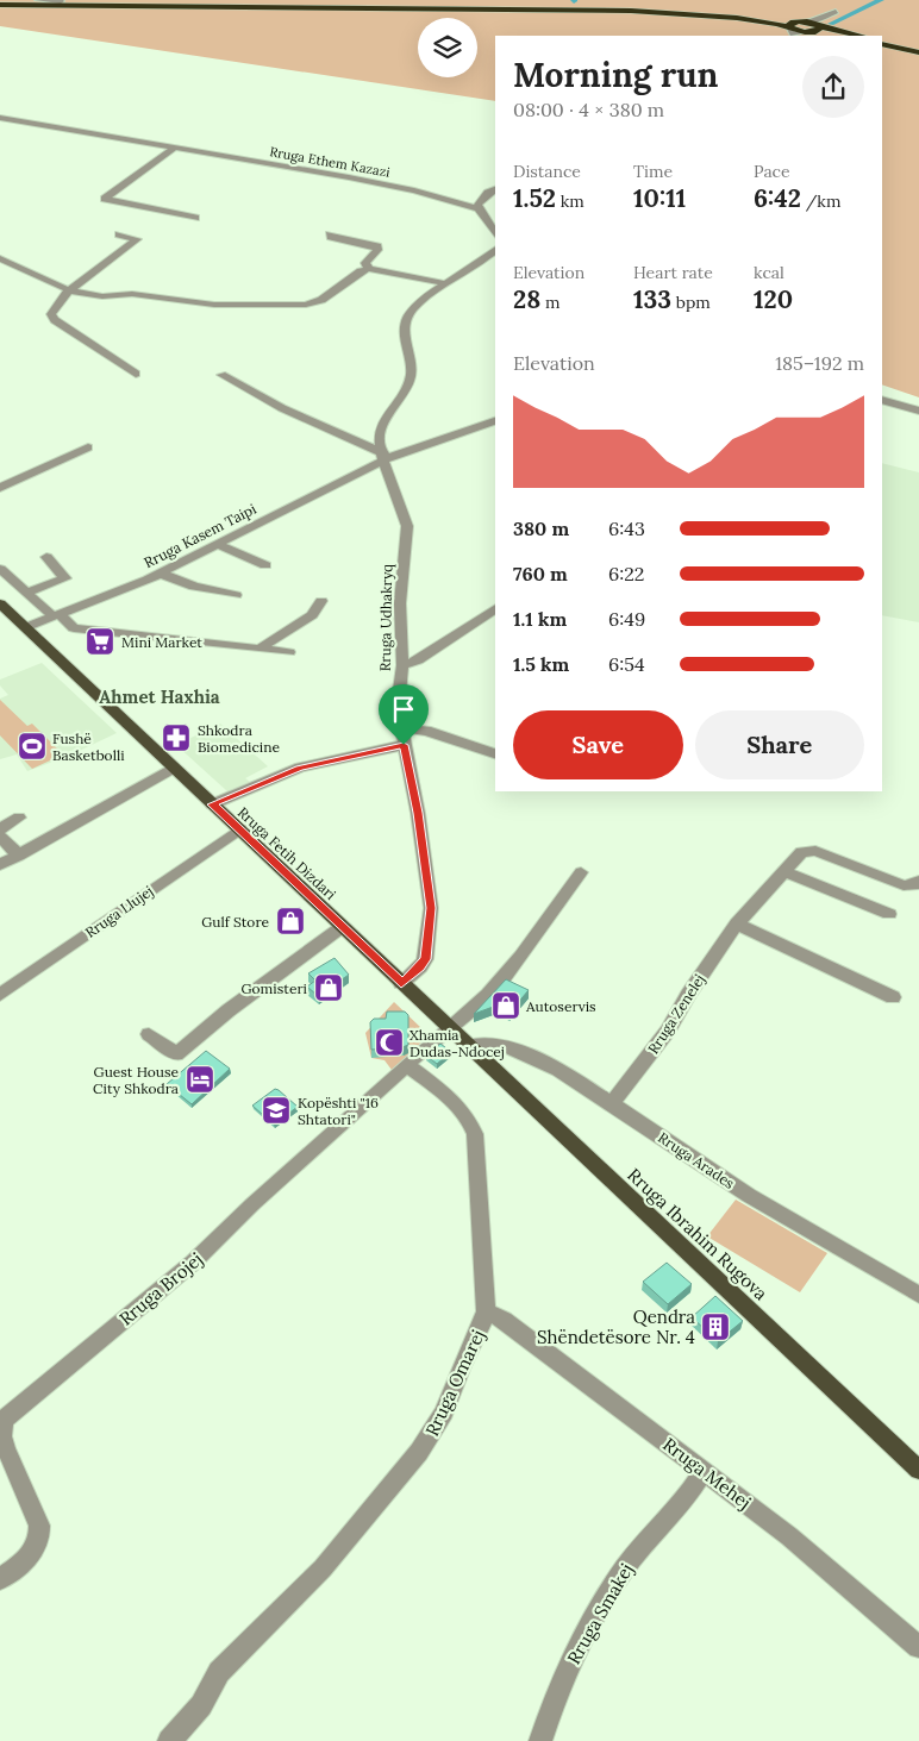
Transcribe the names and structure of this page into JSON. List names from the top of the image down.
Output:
{
  "streets": {
    "main road": ["Rruga Fetih Dizdari", "Rruga Ibrahim Rugova"],
    "street": [
      "Rruga Ethem Kazazi",
      "Rruga Kasem Taipi",
      "Rruga Udhakryq",
      "Rruga Llujej",
      "Rruga Zenelej",
      "Rruga Arades",
      "Rruga Brojej",
      "Rruga Omarej",
      "Rruga Mehej",
      "Rruga Smakej"
    ]
  },
  "crossings": [
    ["Rruga Kasem Taipi", "Rruga Udhakryq"],
    ["Rruga Kasem Taipi", "Rruga Fetih Dizdari"],
    ["Rruga Udhakryq", "Rruga Fetih Dizdari"],
    ["Rruga Fetih Dizdari", "Rruga Llujej"],
    ["Rruga Fetih Dizdari", "Rruga Ibrahim Rugova"],
    ["Rruga Fetih Dizdari", "Rruga Brojej"],
    ["Rruga Zenelej", "Rruga Arades"],
    ["Rruga Arades", "Rruga Ibrahim Rugova"],
    ["Rruga Ibrahim Rugova", "Rruga Brojej"],
    ["Rruga Brojej", "Rruga Omarej"],
    ["Rruga Omarej", "Rruga Mehej"],
    ["Rruga Mehej", "Rruga Smakej"]
  ],
  "districts": ["Ahmet Haxhia"],
  "places": {
    "supermarket": ["Mini Market"],
    "pharmacy": ["Shkodra Biomedicine"],
    "sports": ["Fushë Basketbolli"],
    "shop": ["Gulf Store", "Gomisteri", "Autoservis"],
    "mosque": ["Xhamia Dudas-Ndocej"],
    "hotel": ["Guest House City Shkodra"],
    "school or university": ["Kopështi \"16 Shtatori\""],
    "building": ["Qendra Shëndetësore Nr. 4"]
  },
  "page": {
    "heading": ["Morning run", "08:00 · 4 × 380 m"],
    "stats": [
      ["Distance", "1.52 km"],
      ["Time", "10:11"],
      ["Pace", "6:42 /km"],
      ["Elevation", "28 m"],
      ["Heart rate", "133 bpm"],
      ["kcal", "120"]
    ],
    "chart": ["Elevation", "185–192 m"],
    "list": [
      {
        "name": "380 m",
        "note": "6:43"
      },
      {
        "name": "760 m",
        "note": "6:22"
      },
      {
        "name": "1.1 km",
        "note": "6:49"
      },
      {
        "name": "1.5 km",
        "note": "6:54"
      }
    ],
    "buttons": ["Save", "Share"]
  }
}
